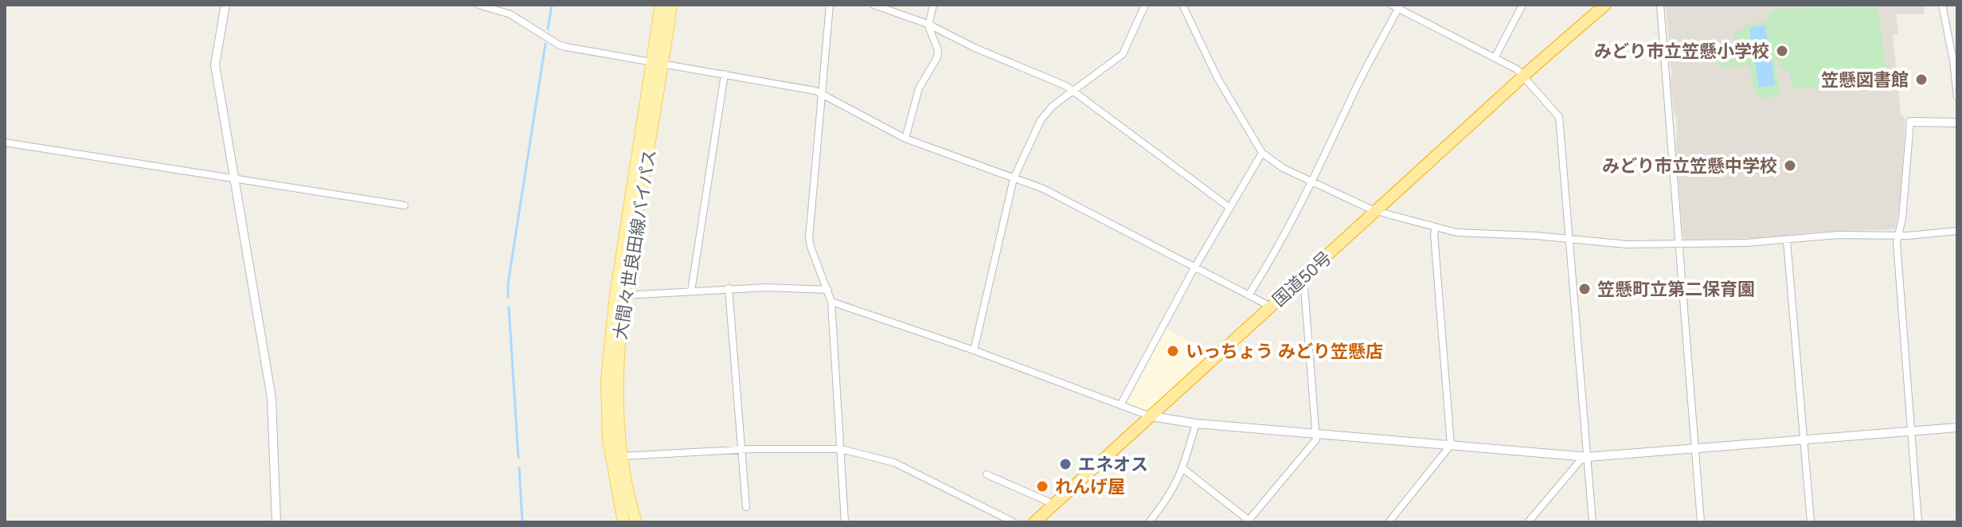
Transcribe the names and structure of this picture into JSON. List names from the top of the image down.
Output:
{
  "streets": {
    "highway": ["国道50号"],
    "main road": ["大間々世良田線バイパス"]
  },
  "places": [
    "みどり市立笠懸小学校",
    "笠懸図書館",
    "みどり市立笠懸中学校",
    "笠懸町立第二保育園",
    "いっちょう みどり笠懸店",
    "エネオス",
    "れんげ屋"
  ]
}
